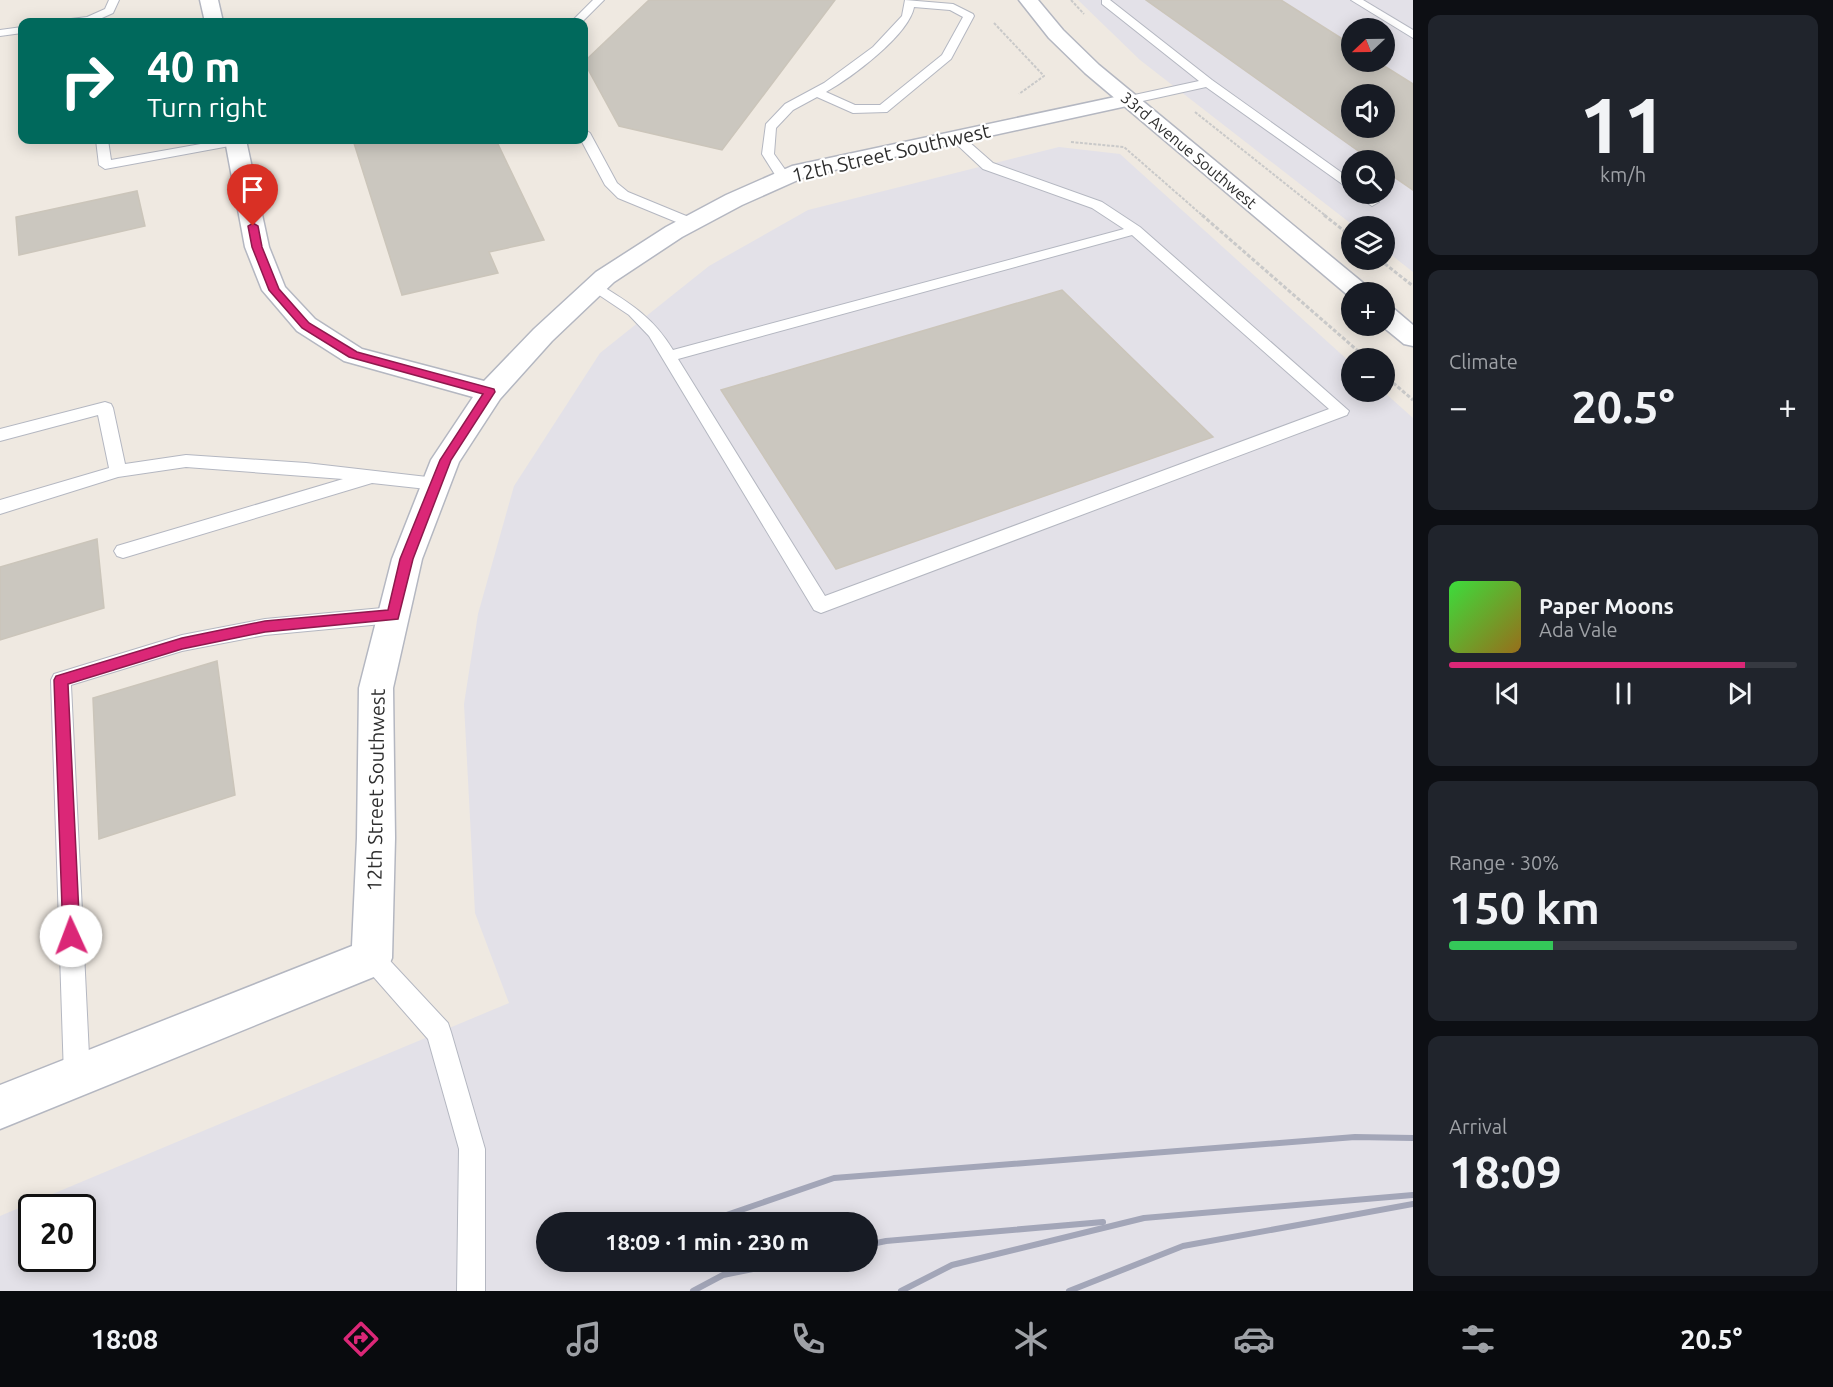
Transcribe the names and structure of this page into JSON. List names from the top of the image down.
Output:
{
  "streets": {
    "street": ["33rd Avenue Southwest", "12th Street Southwest"]
  },
  "crossings": [
    ["33rd Avenue Southwest", "12th Street Southwest"]
  ],
  "north": "left",
  "page": {
    "tile": [
      ["11", "km/h"],
      "Climate",
      ["Range · 30%", "150 km"],
      ["Arrival", "18:09"]
    ],
    "map_buttons": ["+", "−"],
    "turn": ["40 m", "Turn right"],
    "heat": ["−", "20.5°", "+"],
    "song": ["Paper Moons", "Ada Vale"],
    "limit": "20",
    "trip": "18:09 · 1 min · 230 m",
    "tabs": ["18:08", "20.5°"]
  }
}
